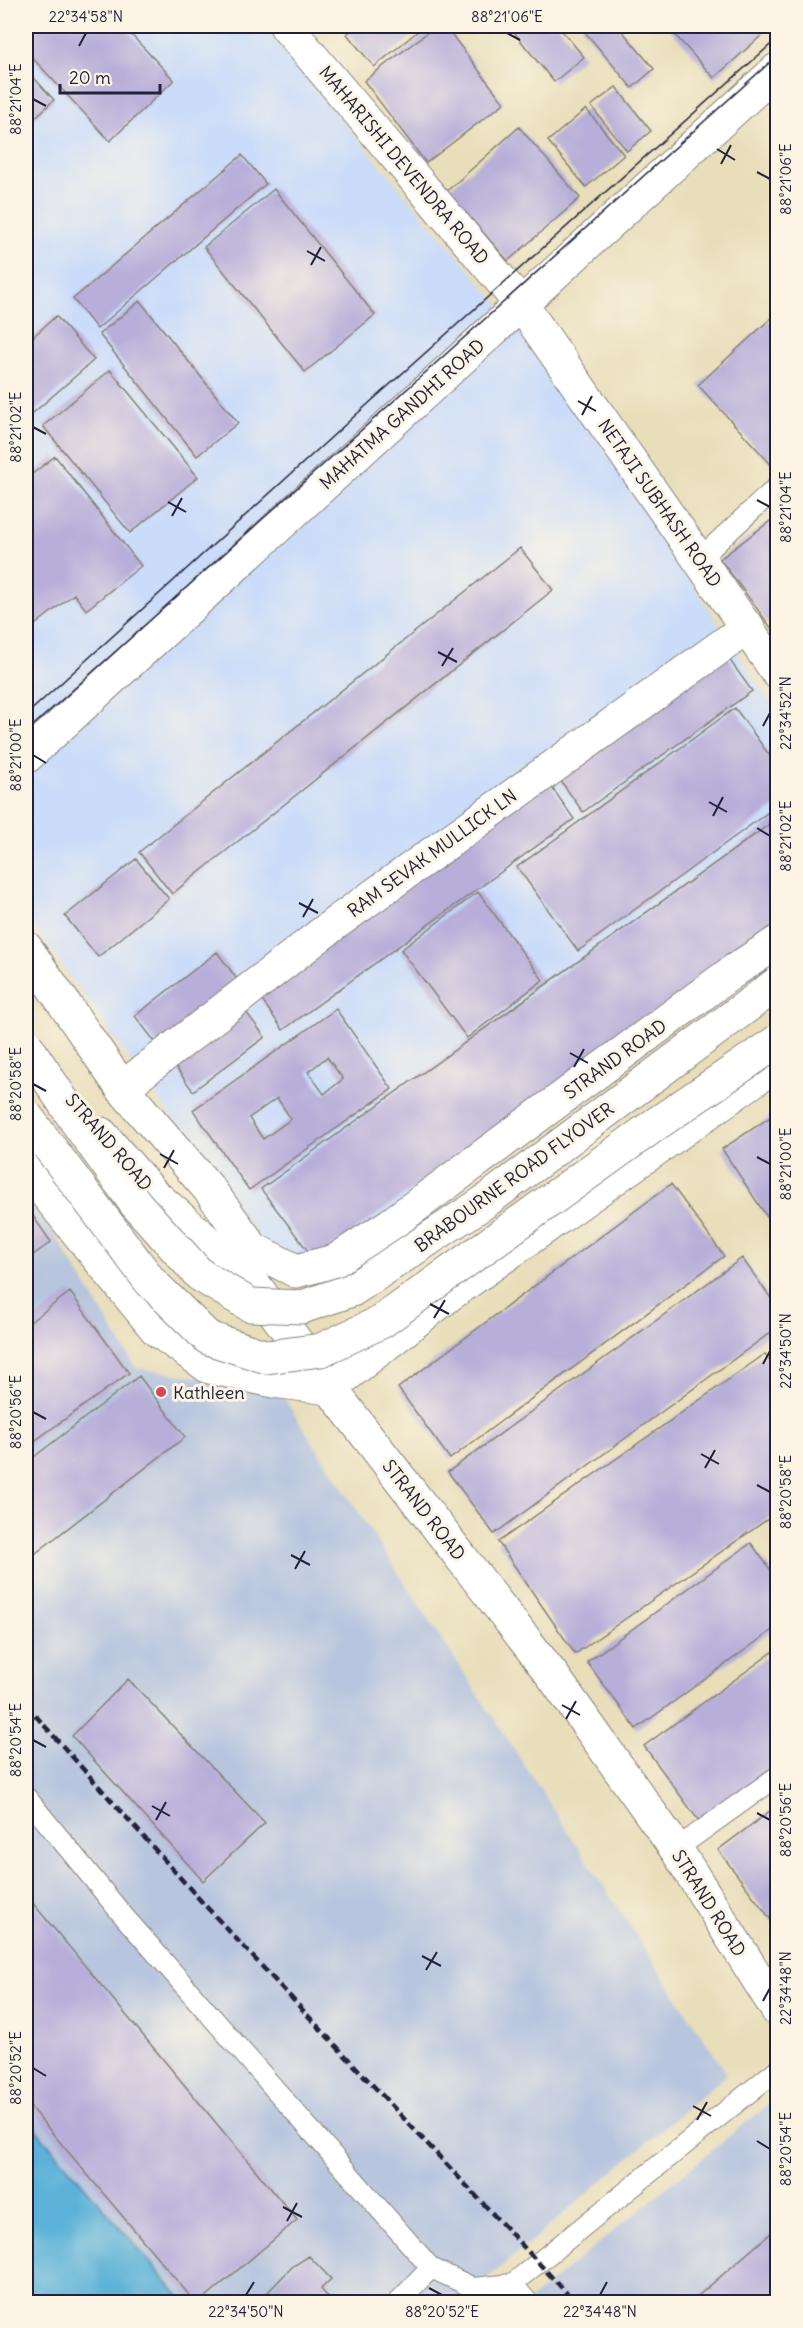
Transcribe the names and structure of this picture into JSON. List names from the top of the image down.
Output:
{
  "streets": {
    "main road": [
      "MAHARISHI DEVENDRA ROAD",
      "MAHATMA GANDHI ROAD",
      "NETAJI SUBHASH ROAD",
      "RAM SEVAK MULLICK LN",
      "STRAND ROAD",
      "BRABOURNE ROAD FLYOVER"
    ]
  },
  "crossings": [
    ["MAHARISHI DEVENDRA ROAD", "MAHATMA GANDHI ROAD"],
    ["MAHARISHI DEVENDRA ROAD", "NETAJI SUBHASH ROAD"],
    ["MAHATMA GANDHI ROAD", "NETAJI SUBHASH ROAD"],
    ["NETAJI SUBHASH ROAD", "RAM SEVAK MULLICK LN"],
    ["RAM SEVAK MULLICK LN", "STRAND ROAD"],
    ["STRAND ROAD", "BRABOURNE ROAD FLYOVER"]
  ],
  "places": ["Kathleen"],
  "scale_bar": "20 m",
  "coordinates": [
    "22°34'58\"N",
    "88°21'06\"E",
    "88°21'04\"E",
    "88°21'02\"E",
    "22°34'52\"N",
    "88°21'00\"E",
    "88°20'58\"E",
    "22°34'50\"N",
    "88°20'56\"E",
    "88°20'54\"E",
    "22°34'48\"N",
    "88°20'52\"E"
  ]
}
